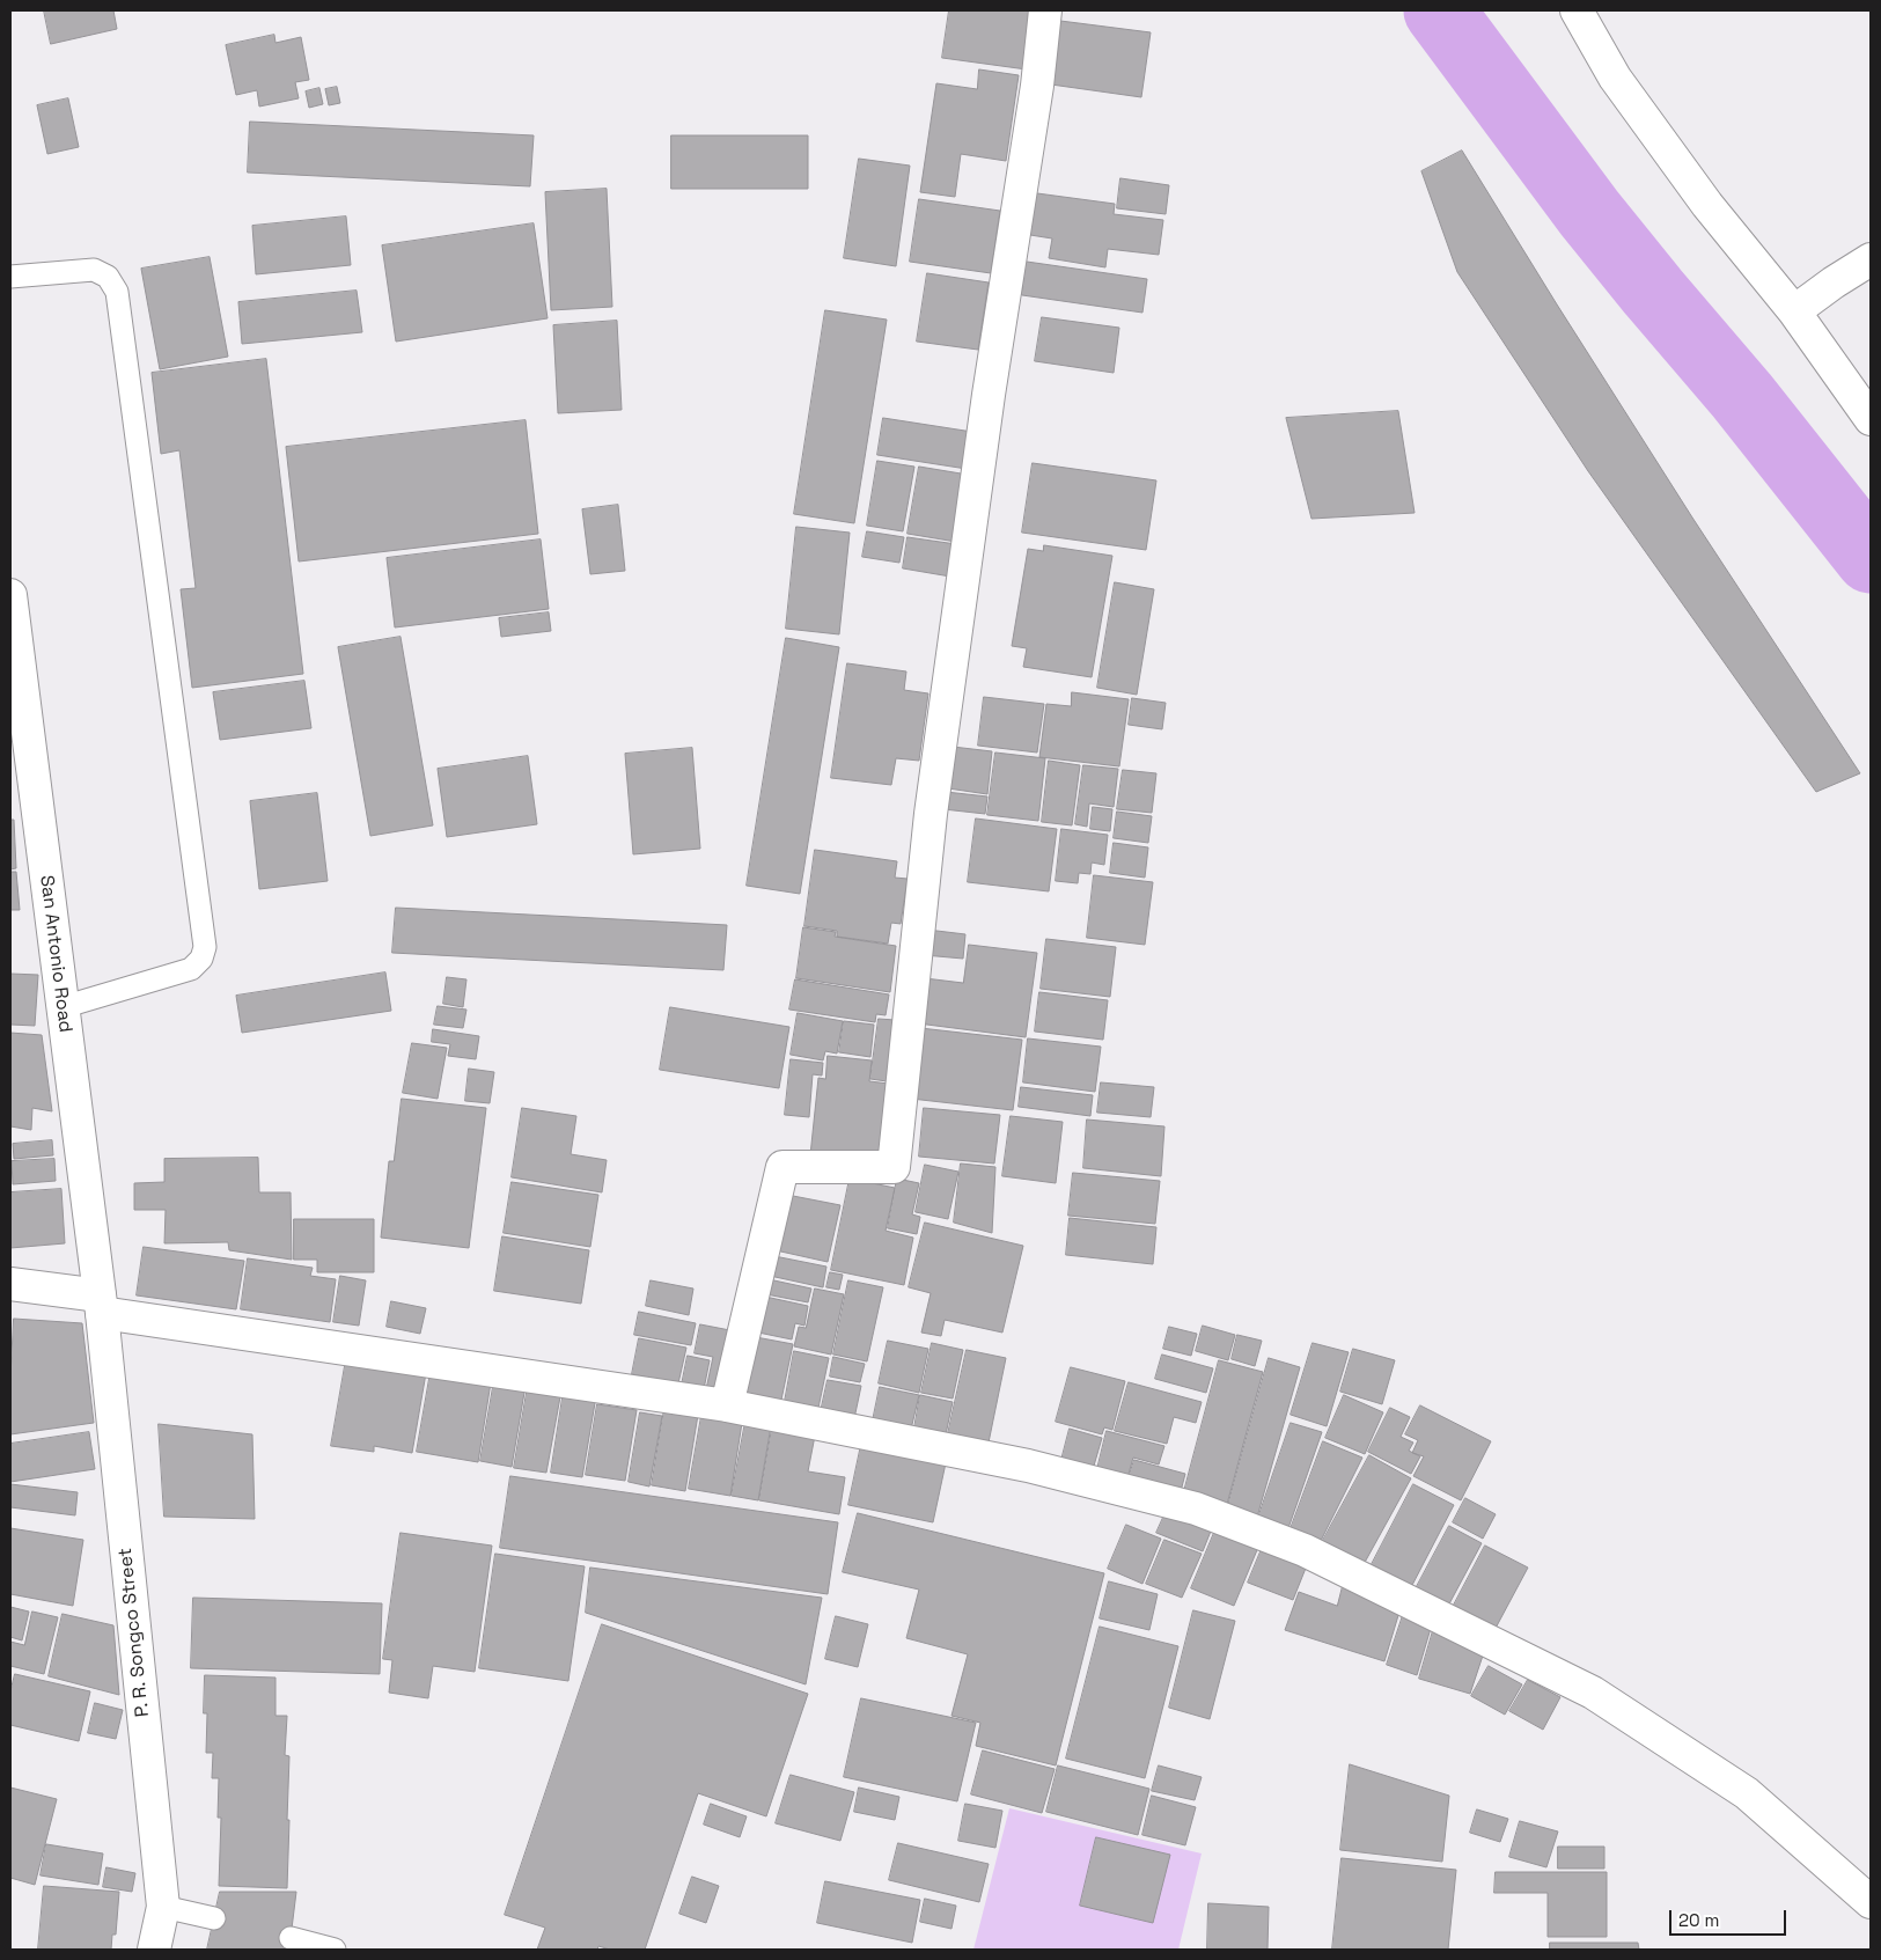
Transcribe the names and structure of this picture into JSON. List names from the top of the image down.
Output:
{
  "streets": {
    "street": ["San Antonio Road", "P. R. Songco Street"]
  },
  "crossings": [
    ["San Antonio Road", "P. R. Songco Street"]
  ],
  "scale_bar": "20 m"
}
